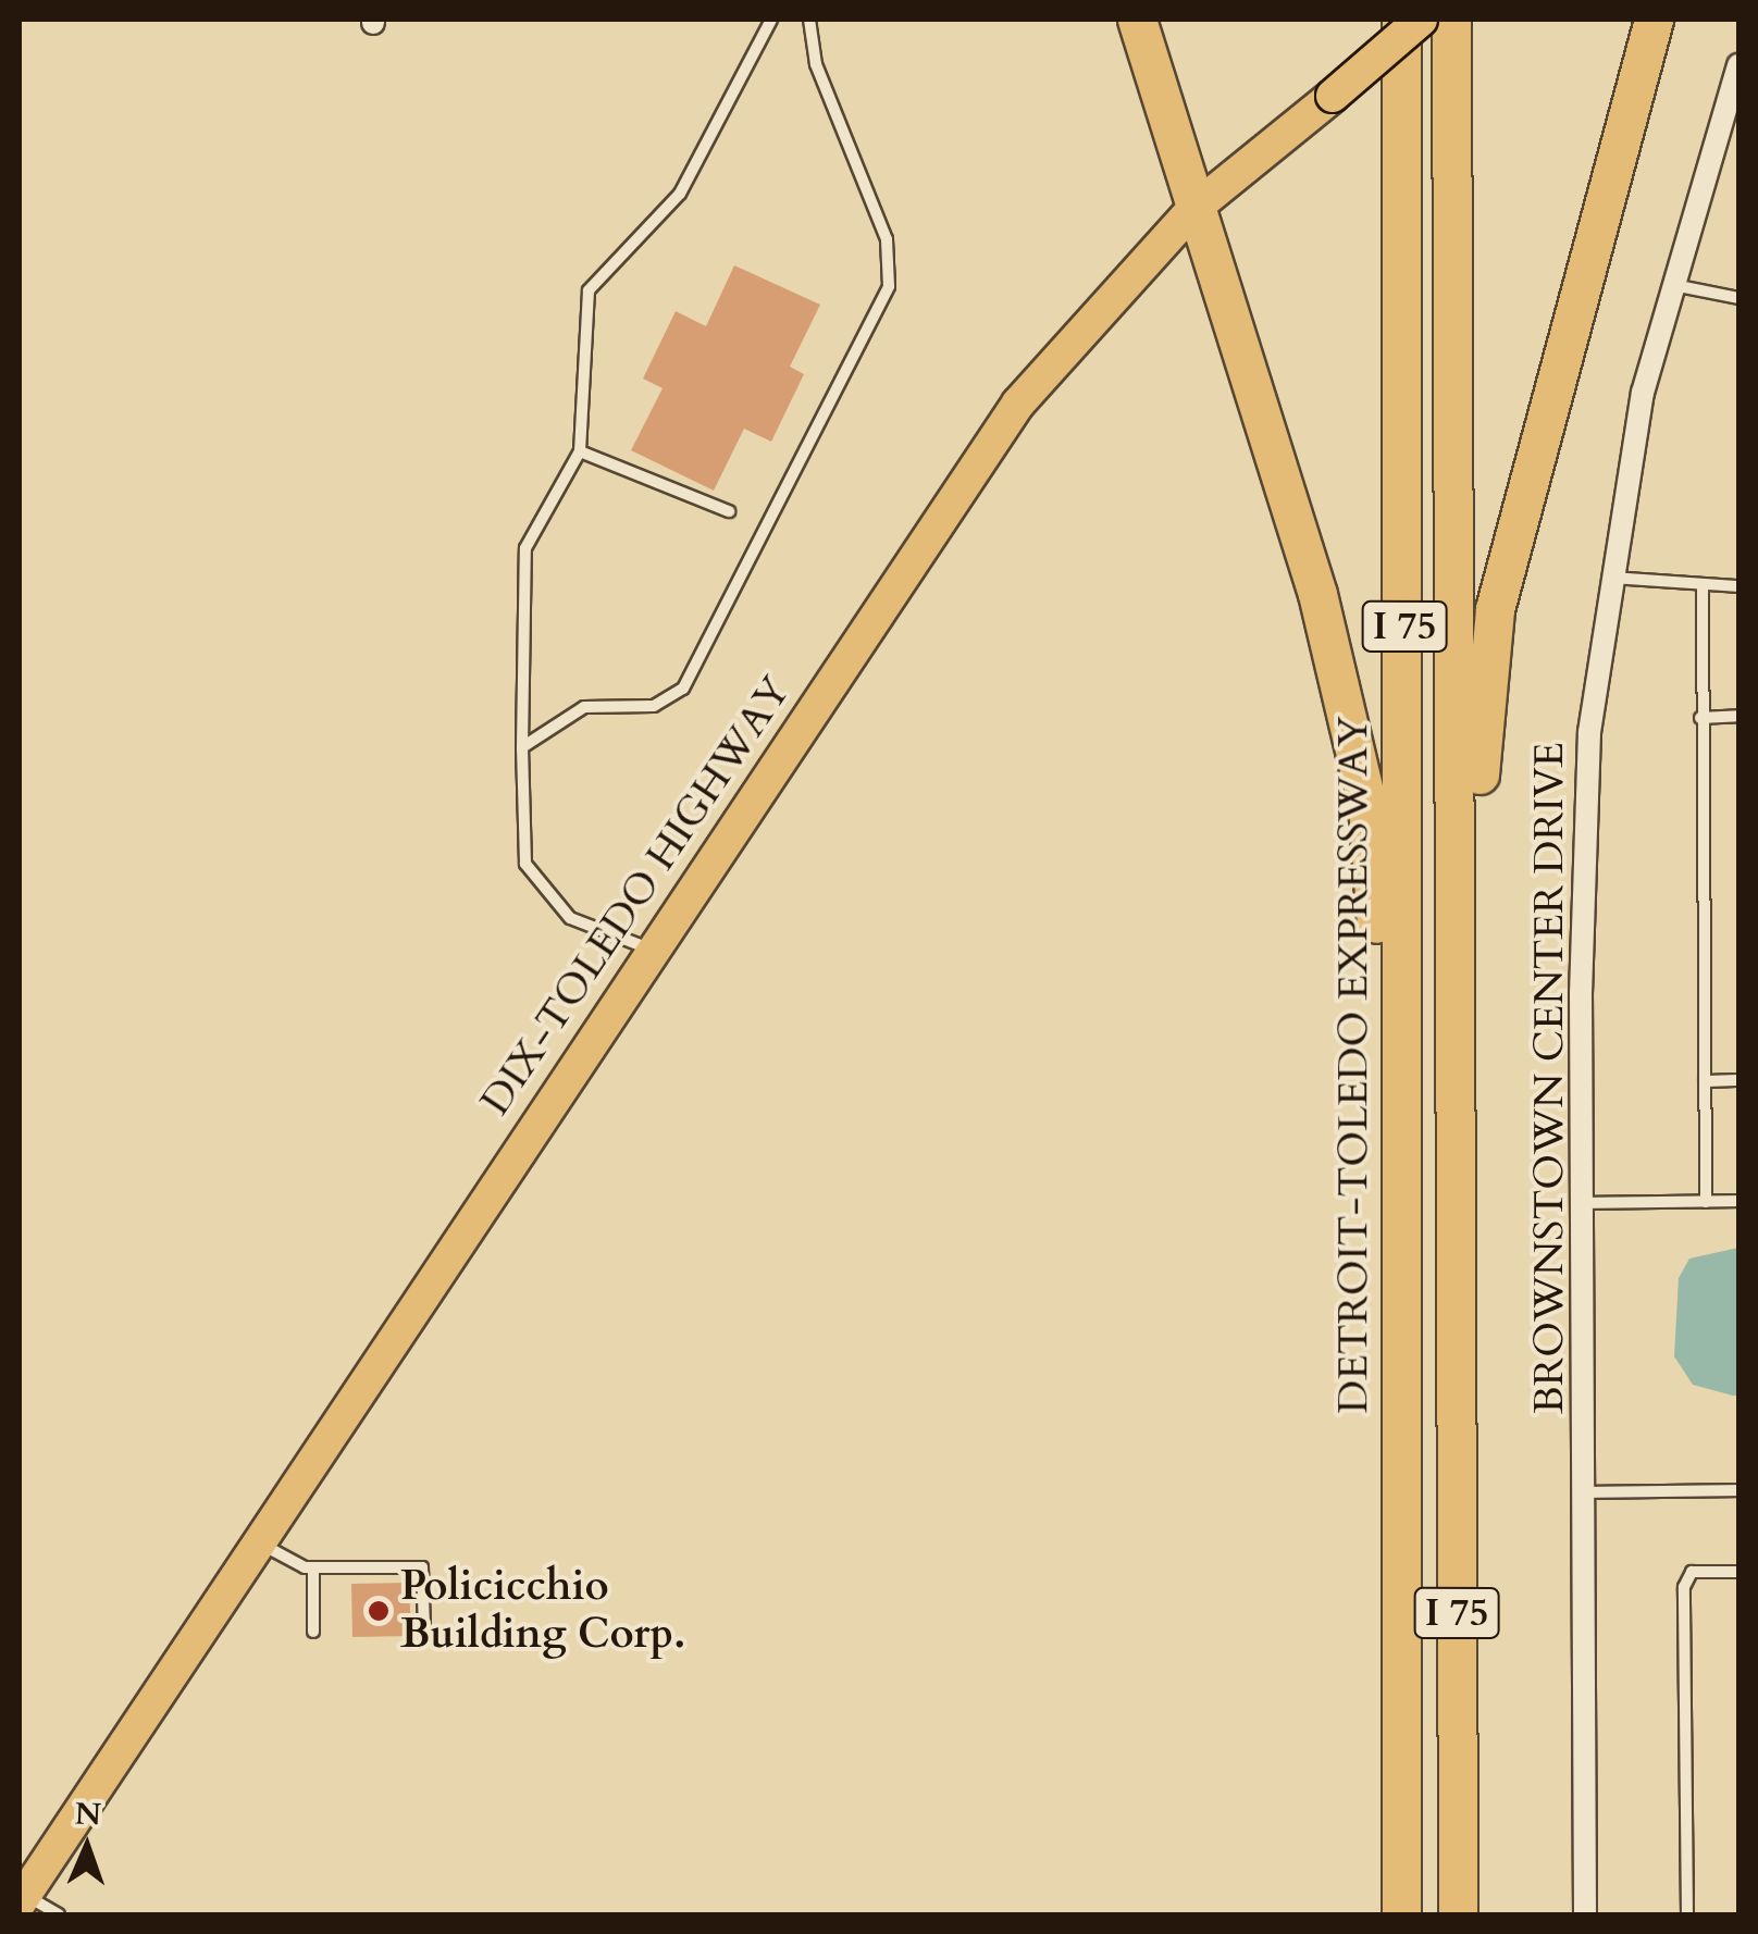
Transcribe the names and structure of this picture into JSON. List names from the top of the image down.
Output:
{
  "streets": {
    "highway": ["I 75", "DETROIT-TOLEDO EXPRESSWAY"],
    "main road": ["DIX-TOLEDO HIGHWAY"],
    "street": ["BROWNSTOWN CENTER DRIVE"]
  },
  "places": ["Policicchio Building Corp."],
  "north": "top"
}
